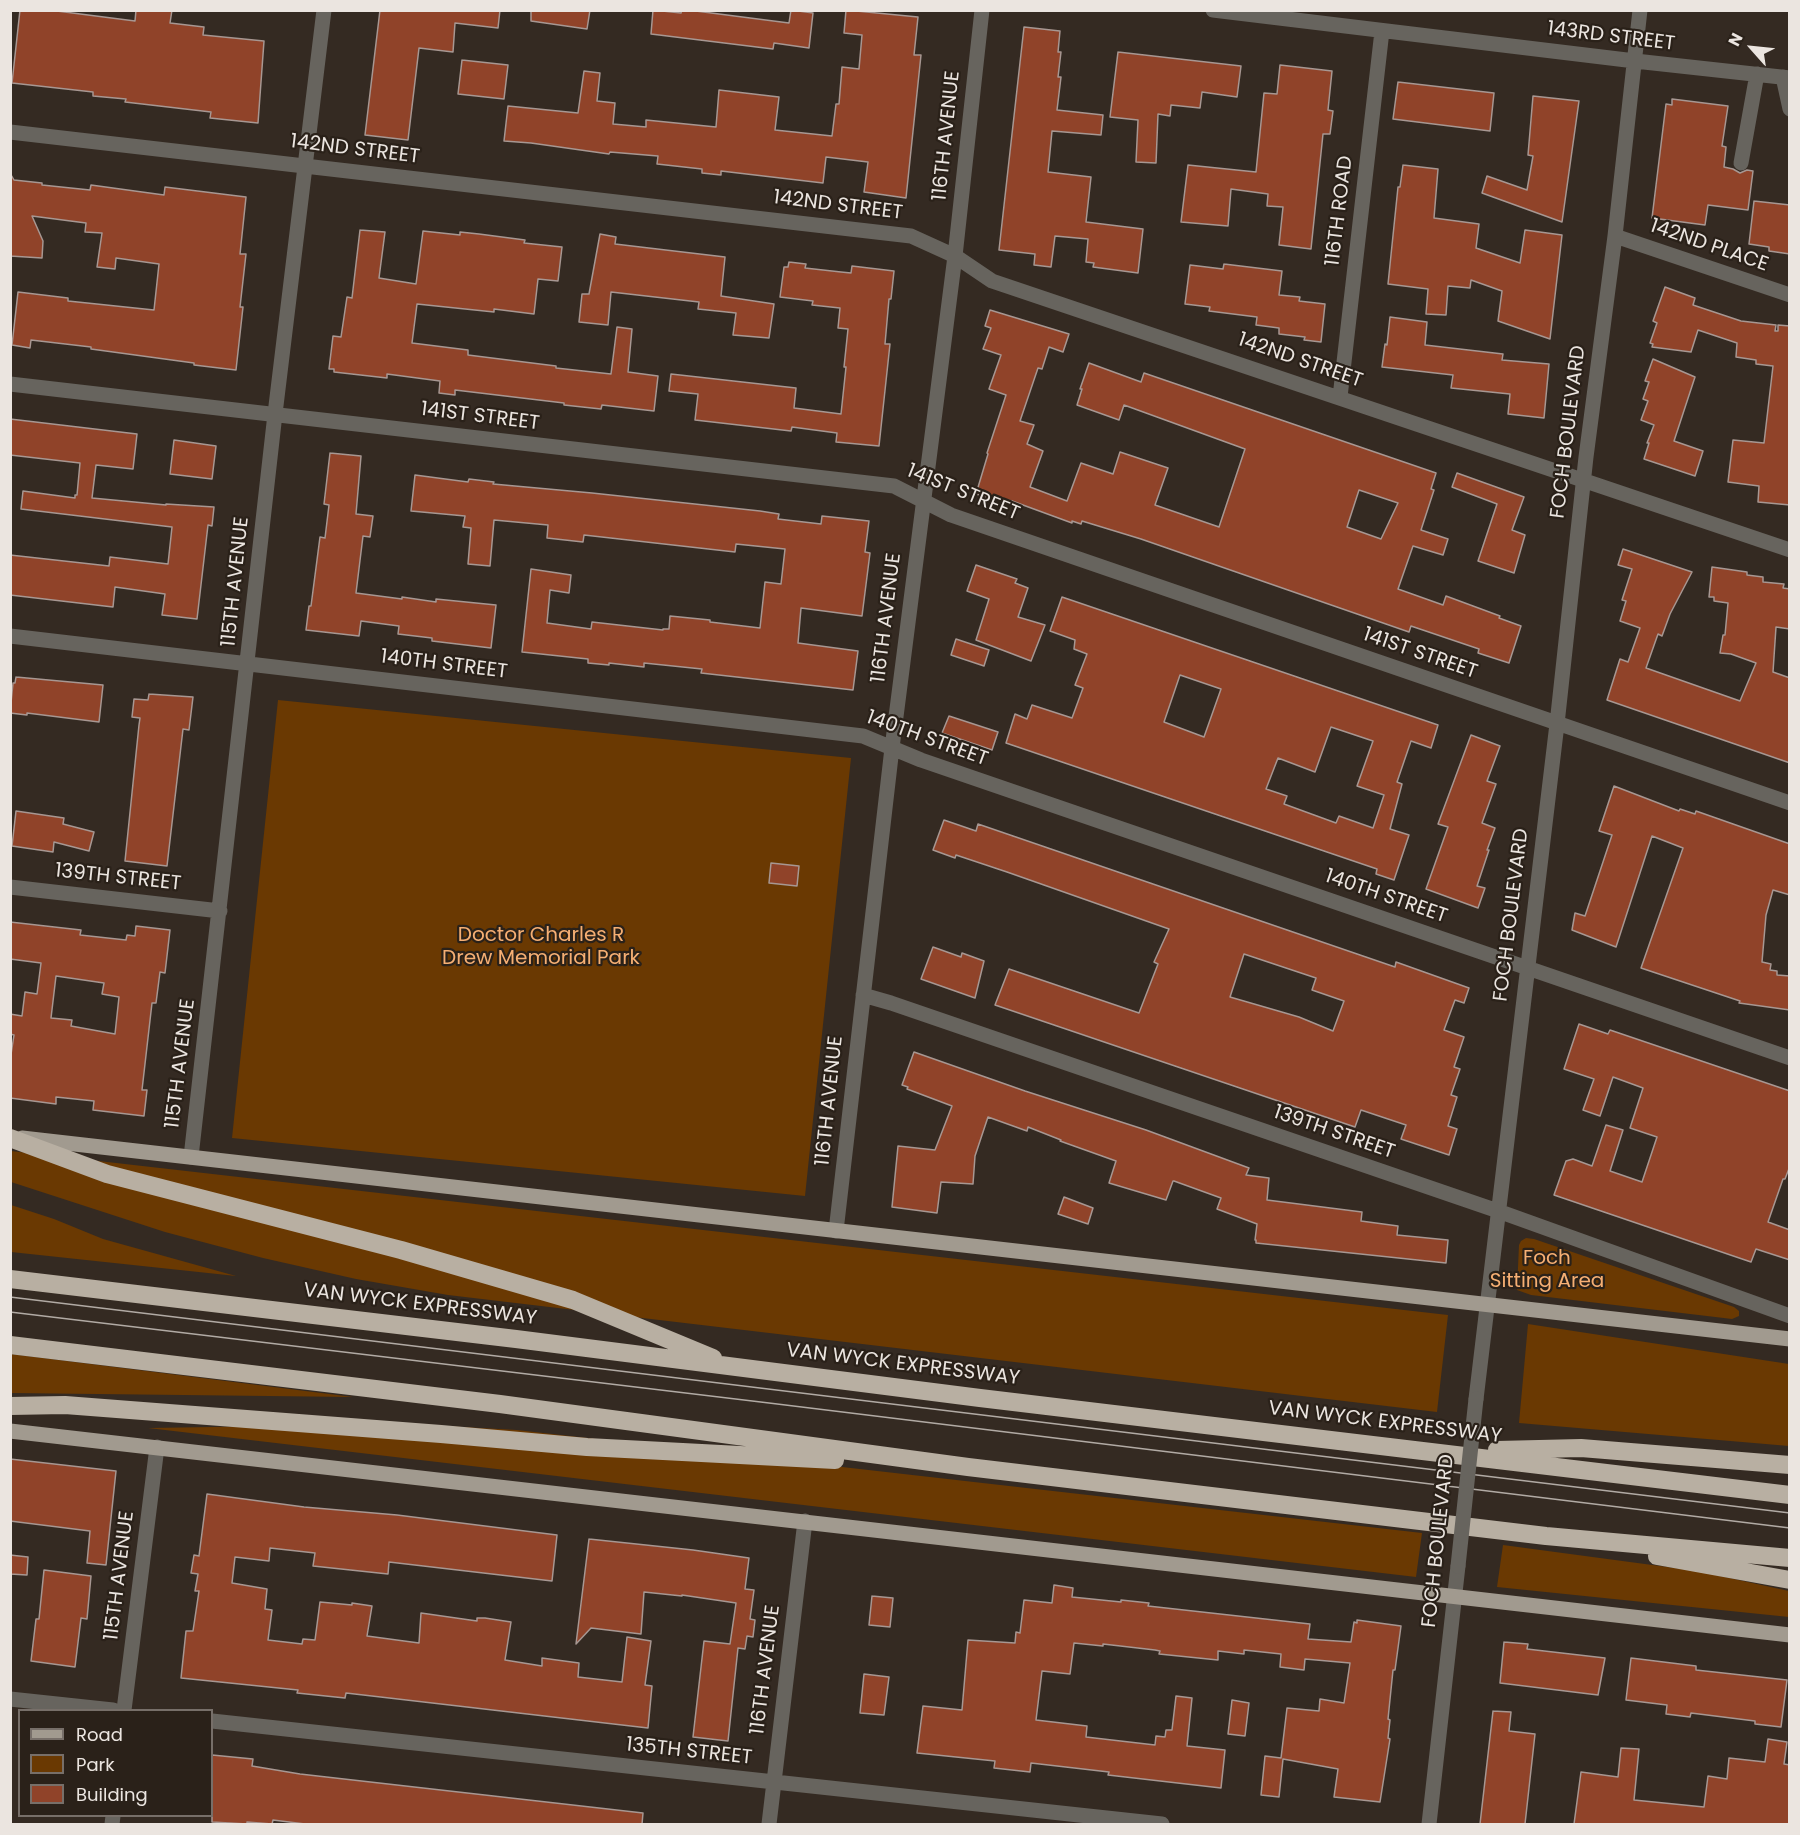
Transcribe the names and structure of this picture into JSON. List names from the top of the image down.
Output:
{
  "streets": {
    "highway": ["VAN WYCK EXPRESSWAY"],
    "street": [
      "143RD STREET",
      "116TH AVENUE",
      "142ND STREET",
      "116TH ROAD",
      "142ND PLACE",
      "141ST STREET",
      "FOCH BOULEVARD",
      "115TH AVENUE",
      "140TH STREET",
      "139TH STREET",
      "135TH STREET"
    ]
  },
  "crossings": [
    ["143RD STREET", "116TH ROAD"],
    ["143RD STREET", "FOCH BOULEVARD"],
    ["116TH AVENUE", "142ND STREET"],
    ["116TH AVENUE", "141ST STREET"],
    ["116TH AVENUE", "140TH STREET"],
    ["116TH AVENUE", "139TH STREET"],
    ["116TH AVENUE", "135TH STREET"],
    ["142ND STREET", "116TH ROAD"],
    ["142ND STREET", "FOCH BOULEVARD"],
    ["142ND STREET", "115TH AVENUE"],
    ["142ND PLACE", "FOCH BOULEVARD"],
    ["141ST STREET", "FOCH BOULEVARD"],
    ["141ST STREET", "115TH AVENUE"],
    ["FOCH BOULEVARD", "140TH STREET"],
    ["FOCH BOULEVARD", "139TH STREET"],
    ["115TH AVENUE", "140TH STREET"],
    ["115TH AVENUE", "139TH STREET"]
  ],
  "parks": ["Doctor Charles R Drew Memorial Park", "Foch Sitting Area"],
  "legend": ["Road", "Park", "Building"],
  "north": "top left"
}
